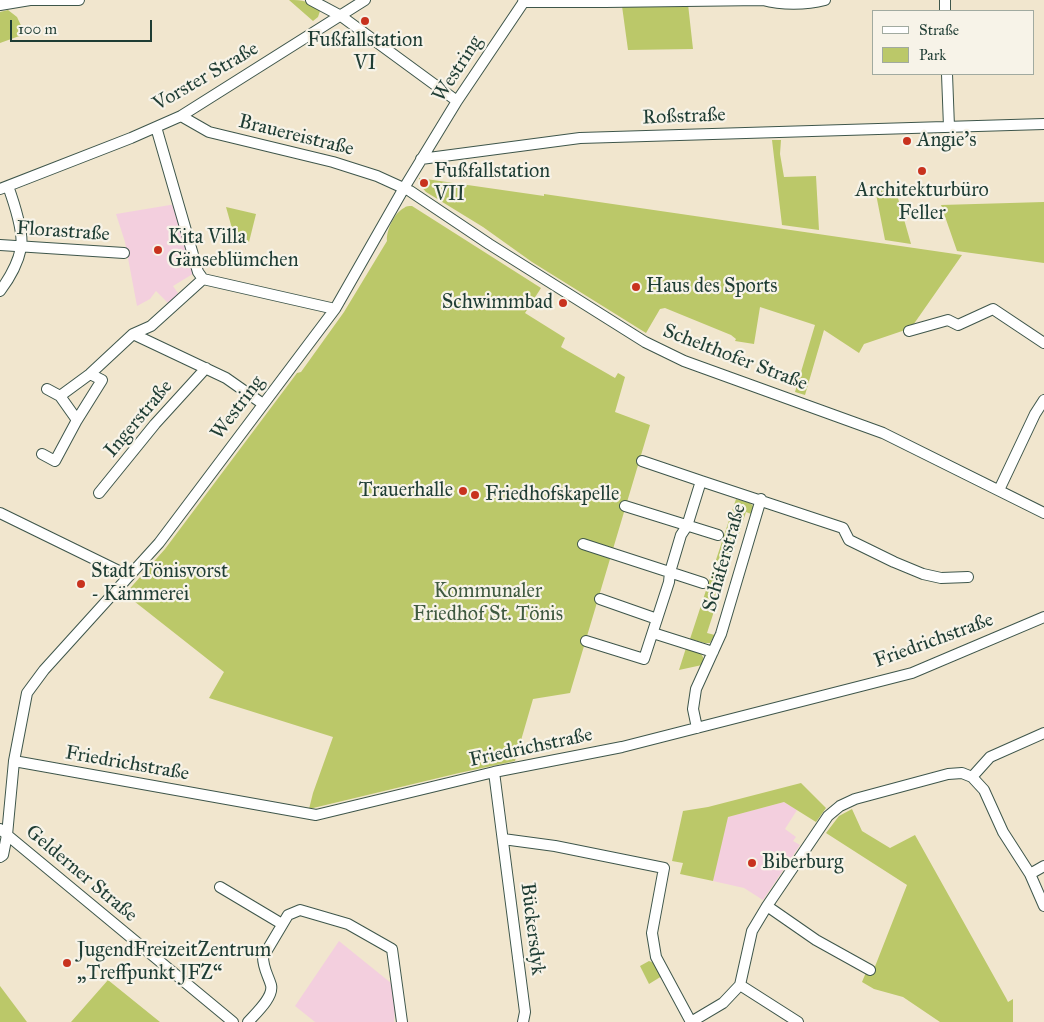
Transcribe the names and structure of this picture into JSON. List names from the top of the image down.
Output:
{
  "streets": {
    "street": [
      "Westring",
      "Vorster Straße",
      "Roßstraße",
      "Brauereistraße",
      "Florastraße",
      "Schelthofer Straße",
      "Ingerstraße",
      "Schäferstraße",
      "Friedrichstraße",
      "Gelderner Straße",
      "Bückersdyk"
    ]
  },
  "crossings": [
    ["Westring", "Roßstraße"],
    ["Westring", "Brauereistraße"],
    ["Westring", "Schelthofer Straße"],
    ["Westring", "Ingerstraße"],
    ["Westring", "Friedrichstraße"],
    ["Westring", "Gelderner Straße"],
    ["Vorster Straße", "Brauereistraße"],
    ["Brauereistraße", "Schelthofer Straße"],
    ["Schäferstraße", "Friedrichstraße"],
    ["Friedrichstraße", "Bückersdyk"]
  ],
  "parks": ["Kommunaler Friedhof St. Tönis"],
  "places": [
    "Fußfallstation VI",
    "Angie's",
    "Architekturbüro Feller",
    "Fußfallstation VII",
    "Kita Villa Gänseblümchen",
    "Haus des Sports",
    "Schwimmbad",
    "Trauerhalle",
    "Friedhofskapelle",
    "Stadt Tönisvorst - Kämmerei",
    "Biberburg",
    "JugendFreizeitZentrum „Treffpunkt JFZ“"
  ],
  "legend": ["Straße", "Park"],
  "scale_bar": "100 m"
}
